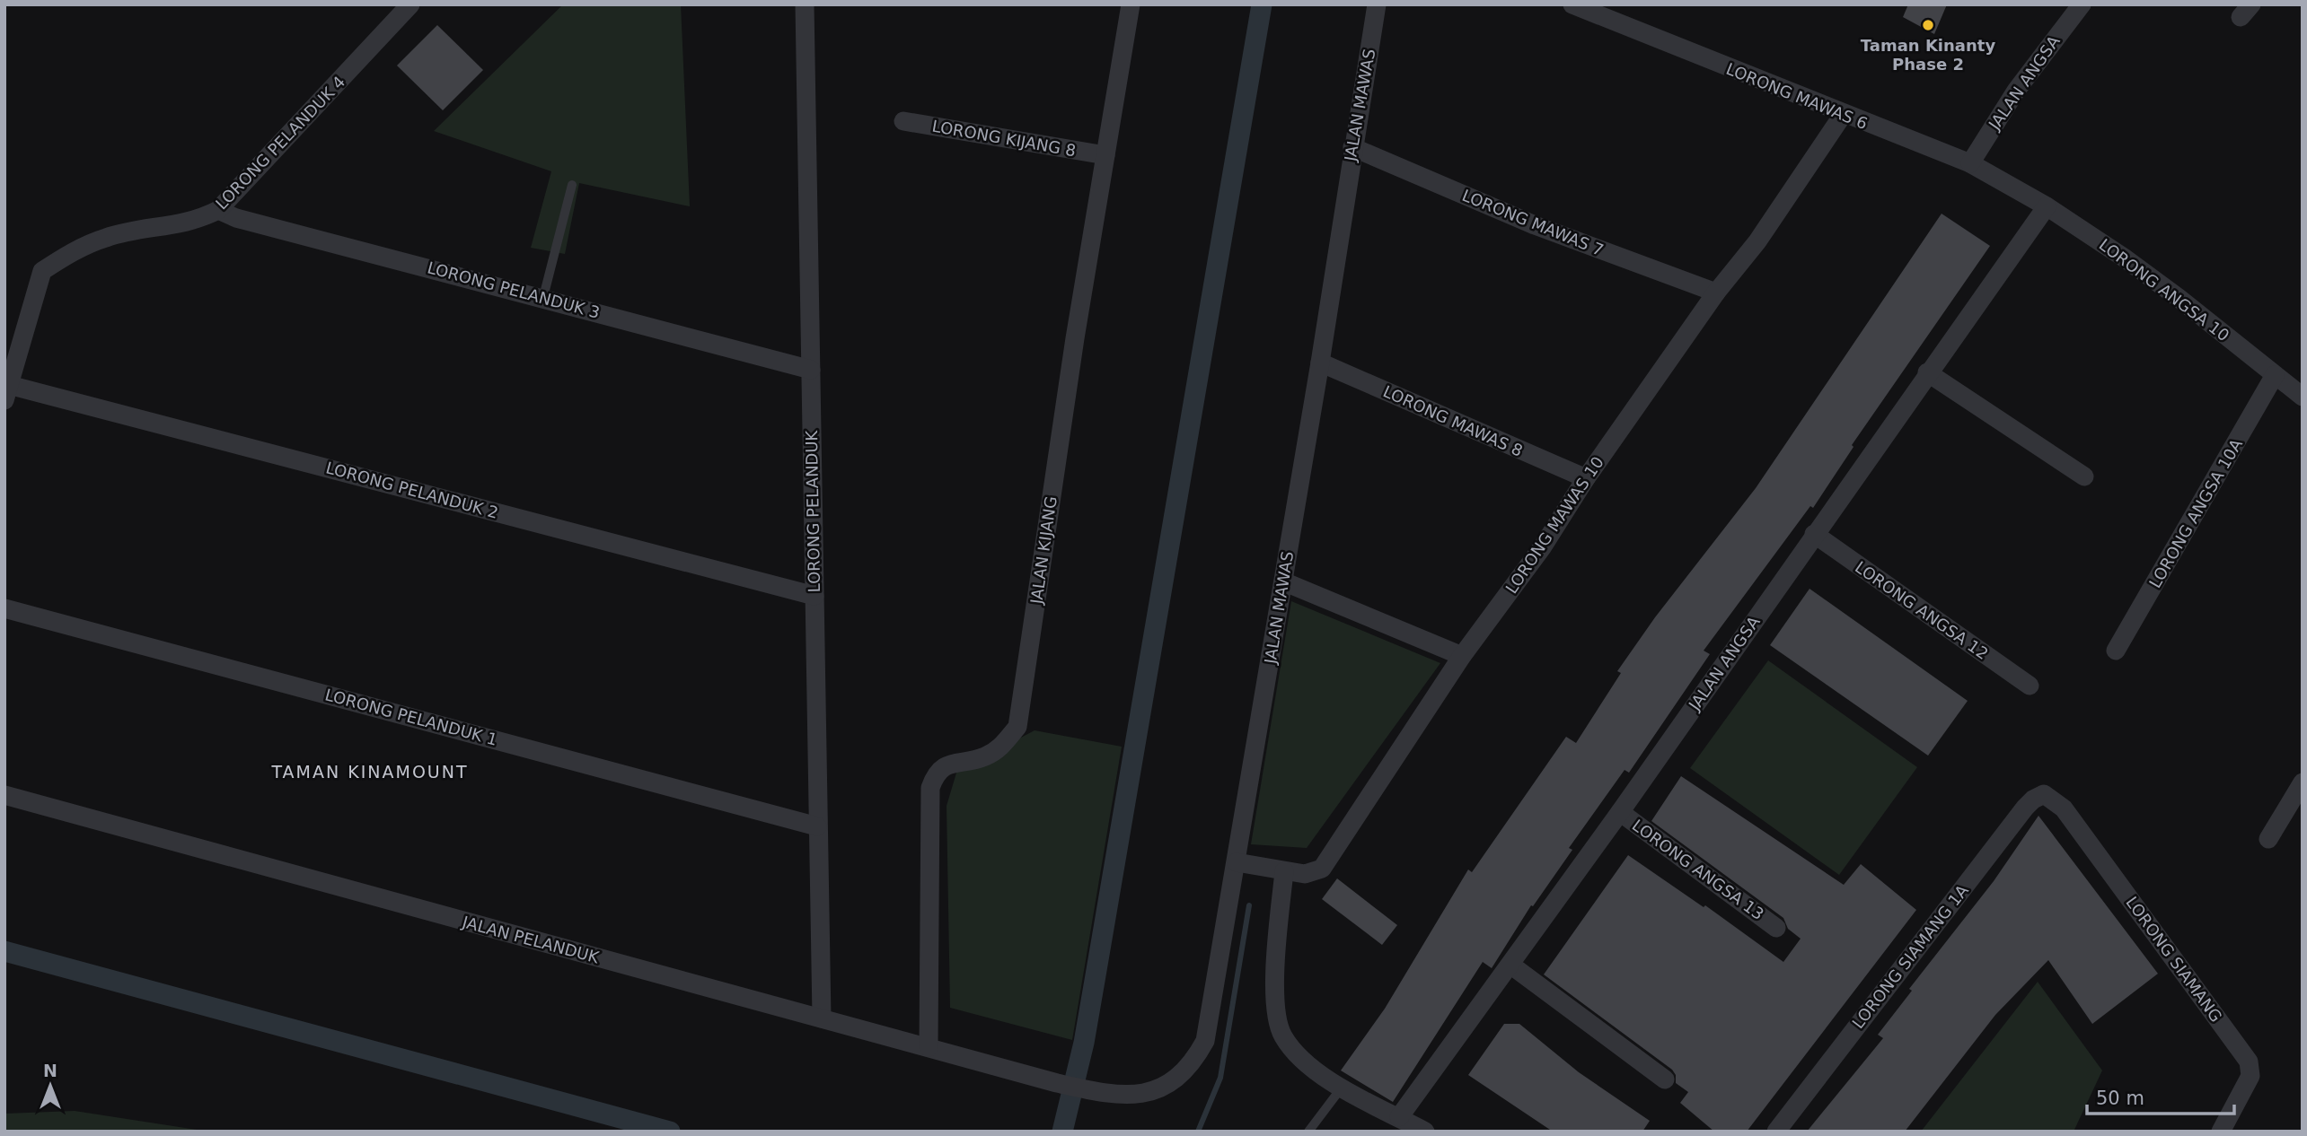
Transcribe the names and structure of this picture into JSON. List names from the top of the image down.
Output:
{
  "streets": {
    "street": [
      "JALAN ANGSA",
      "LORONG MAWAS 6",
      "JALAN MAWAS",
      "LORONG KIJANG 8",
      "LORONG PELANDUK 4",
      "LORONG MAWAS 7",
      "LORONG PELANDUK 3",
      "LORONG ANGSA 10",
      "LORONG MAWAS 8",
      "LORONG PELANDUK 2",
      "LORONG PELANDUK",
      "LORONG ANGSA 10A",
      "LORONG MAWAS 10",
      "JALAN KIJANG",
      "LORONG ANGSA 12",
      "LORONG PELANDUK 1",
      "LORONG ANGSA 13",
      "JALAN PELANDUK",
      "LORONG SIAMANG 1A",
      "LORONG SIAMANG"
    ]
  },
  "crossings": [
    ["JALAN ANGSA", "LORONG MAWAS 6"],
    ["JALAN ANGSA", "LORONG ANGSA 10"],
    ["JALAN ANGSA", "LORONG ANGSA 12"],
    ["JALAN ANGSA", "LORONG ANGSA 13"],
    ["LORONG MAWAS 6", "LORONG ANGSA 10"],
    ["LORONG MAWAS 6", "LORONG MAWAS 10"],
    ["JALAN MAWAS", "LORONG MAWAS 7"],
    ["JALAN MAWAS", "LORONG MAWAS 8"],
    ["JALAN MAWAS", "LORONG MAWAS 10"],
    ["JALAN MAWAS", "JALAN PELANDUK"],
    ["LORONG KIJANG 8", "JALAN KIJANG"],
    ["LORONG PELANDUK 4", "LORONG PELANDUK 3"],
    ["LORONG PELANDUK 4", "LORONG PELANDUK 2"],
    ["LORONG MAWAS 7", "LORONG MAWAS 10"],
    ["LORONG PELANDUK 3", "LORONG PELANDUK"],
    ["LORONG ANGSA 10", "LORONG ANGSA 10A"],
    ["LORONG MAWAS 8", "LORONG MAWAS 10"],
    ["LORONG PELANDUK 2", "LORONG PELANDUK"],
    ["LORONG PELANDUK", "LORONG PELANDUK 1"],
    ["LORONG PELANDUK", "JALAN PELANDUK"],
    ["JALAN KIJANG", "JALAN PELANDUK"],
    ["LORONG SIAMANG 1A", "LORONG SIAMANG"]
  ],
  "districts": ["TAMAN KINAMOUNT"],
  "places": ["Taman Kinanty Phase 2"],
  "scale_bar": "50 m",
  "north": "top"
}
